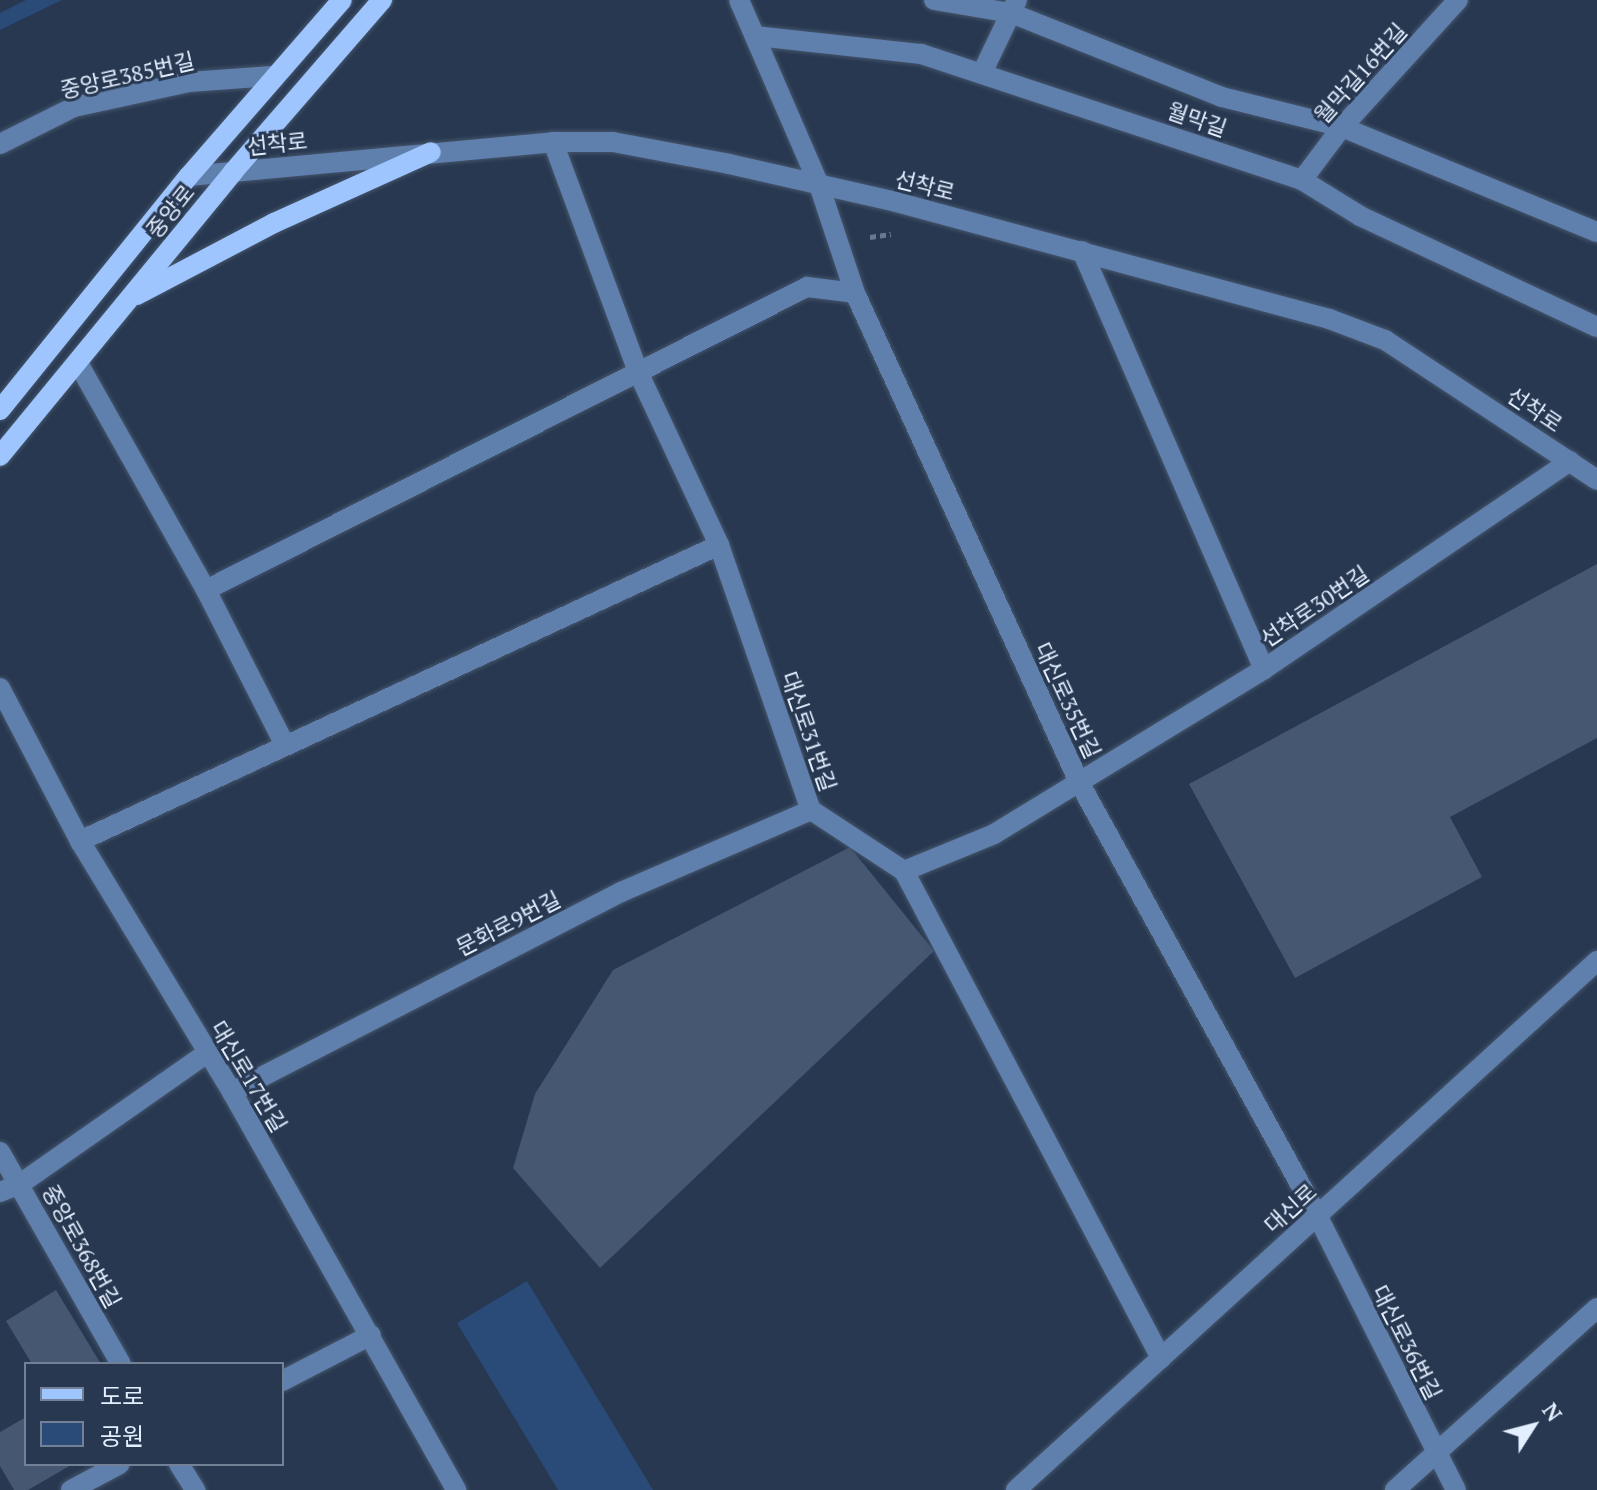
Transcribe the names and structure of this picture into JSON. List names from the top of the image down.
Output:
{
  "streets": {
    "main road": ["중앙로"],
    "street": [
      "월막길16번길",
      "중앙로385번길",
      "월막길",
      "선착로",
      "선착로30번길",
      "대신로35번길",
      "대신로31번길",
      "문화로9번길",
      "대신로17번길",
      "대신로",
      "중앙로368번길",
      "대신로36번길"
    ]
  },
  "crossings": [
    ["월막길16번길", "월막길"],
    ["중앙로385번길", "중앙로"],
    ["월막길", "대신로35번길"],
    ["선착로", "중앙로"],
    ["선착로", "선착로30번길"],
    ["선착로", "대신로35번길"],
    ["선착로", "대신로31번길"],
    ["선착로30번길", "대신로35번길"],
    ["선착로30번길", "대신로31번길"],
    ["대신로35번길", "대신로"],
    ["대신로35번길", "대신로36번길"],
    ["대신로31번길", "문화로9번길"],
    ["대신로31번길", "대신로"],
    ["문화로9번길", "대신로17번길"],
    ["대신로", "대신로36번길"]
  ],
  "legend": ["도로", "공원"],
  "north": "top right"
}
